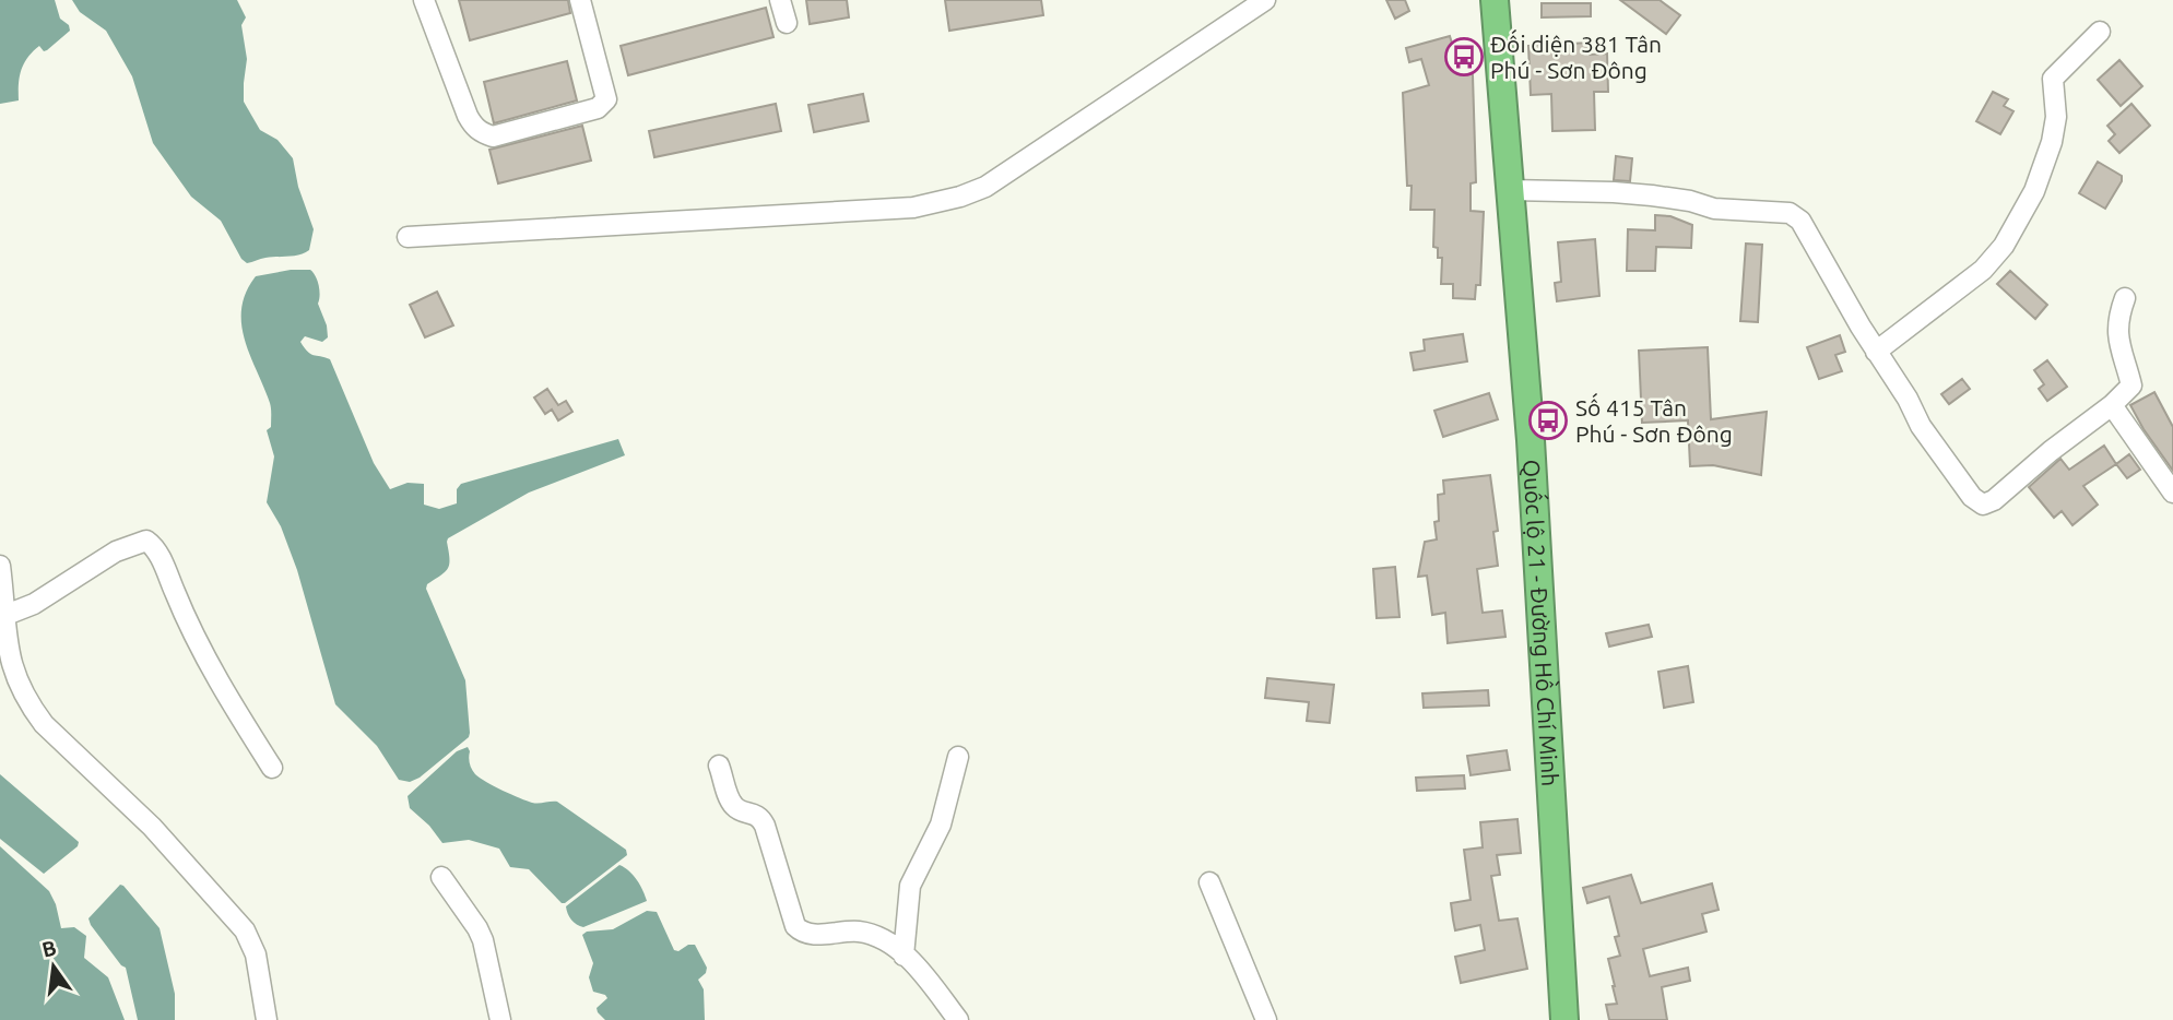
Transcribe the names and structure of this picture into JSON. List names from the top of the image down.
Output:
{
  "streets": {
    "highway": ["Quốc lộ 21 - Đường Hồ Chí Minh"]
  },
  "places": {
    "bus stop": ["Đối diện 381 Tân Phú - Sơn Đông", "Số 415 Tân Phú - Sơn Đông"]
  },
  "north": "top"
}
